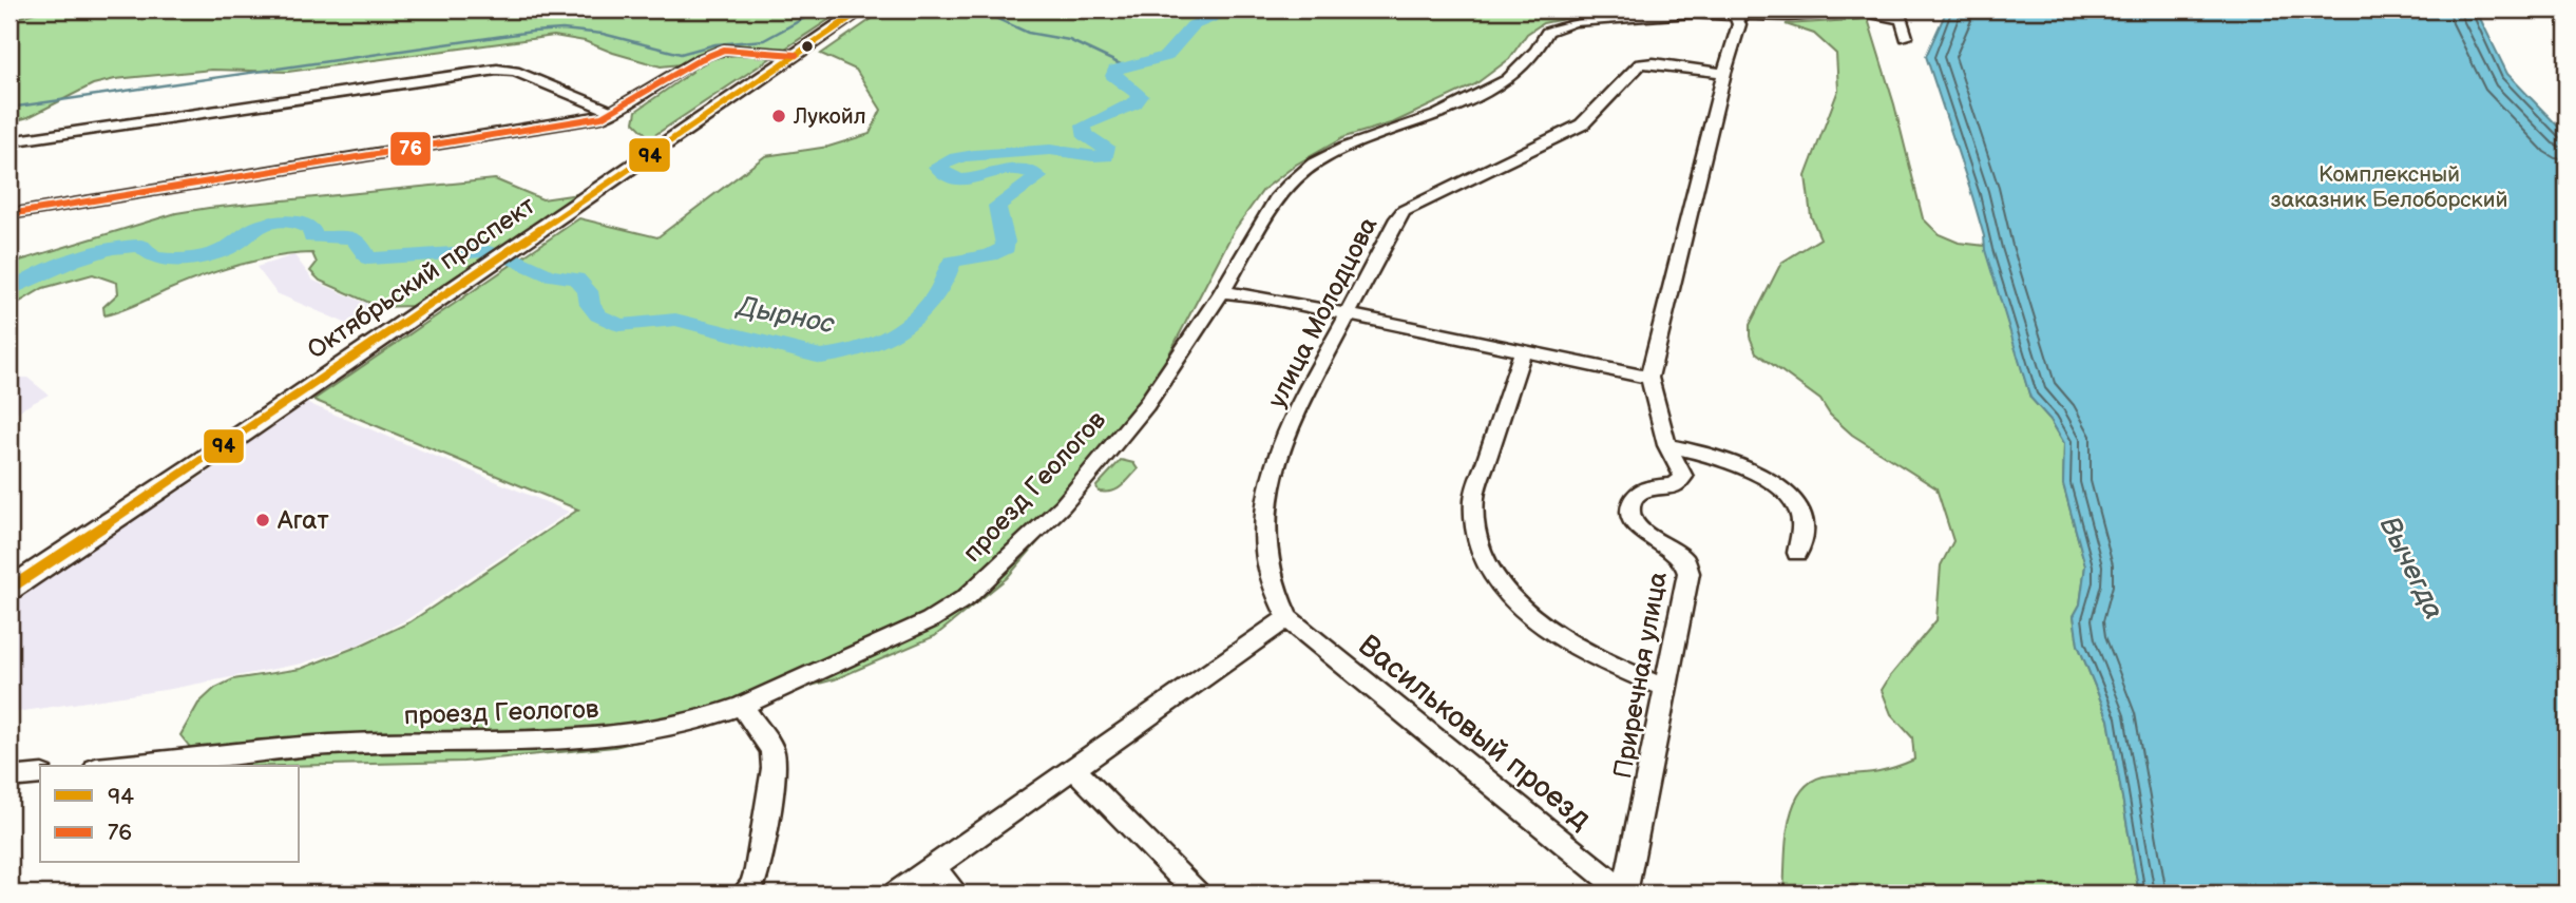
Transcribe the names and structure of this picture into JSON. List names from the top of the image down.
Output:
{
  "streets": {
    "main road": ["Октябрьский проспект"],
    "street": [
      "улица Молодцова",
      "проезд Геологов",
      "Приречная улица",
      "Васильковый проезд"
    ]
  },
  "crossings": [
    ["улица Молодцова", "Приречная улица"],
    ["улица Молодцова", "Васильковый проезд"],
    ["проезд Геологов", "Приречная улица"],
    ["Приречная улица", "Васильковый проезд"]
  ],
  "water": ["Дырнос", "Вычегда"],
  "parks": ["Комплексный заказник Белоборский"],
  "places": ["Лукойл", "Агат"],
  "lines": ["transit line 94", "transit line 76"],
  "legend": ["94", "76"]
}
